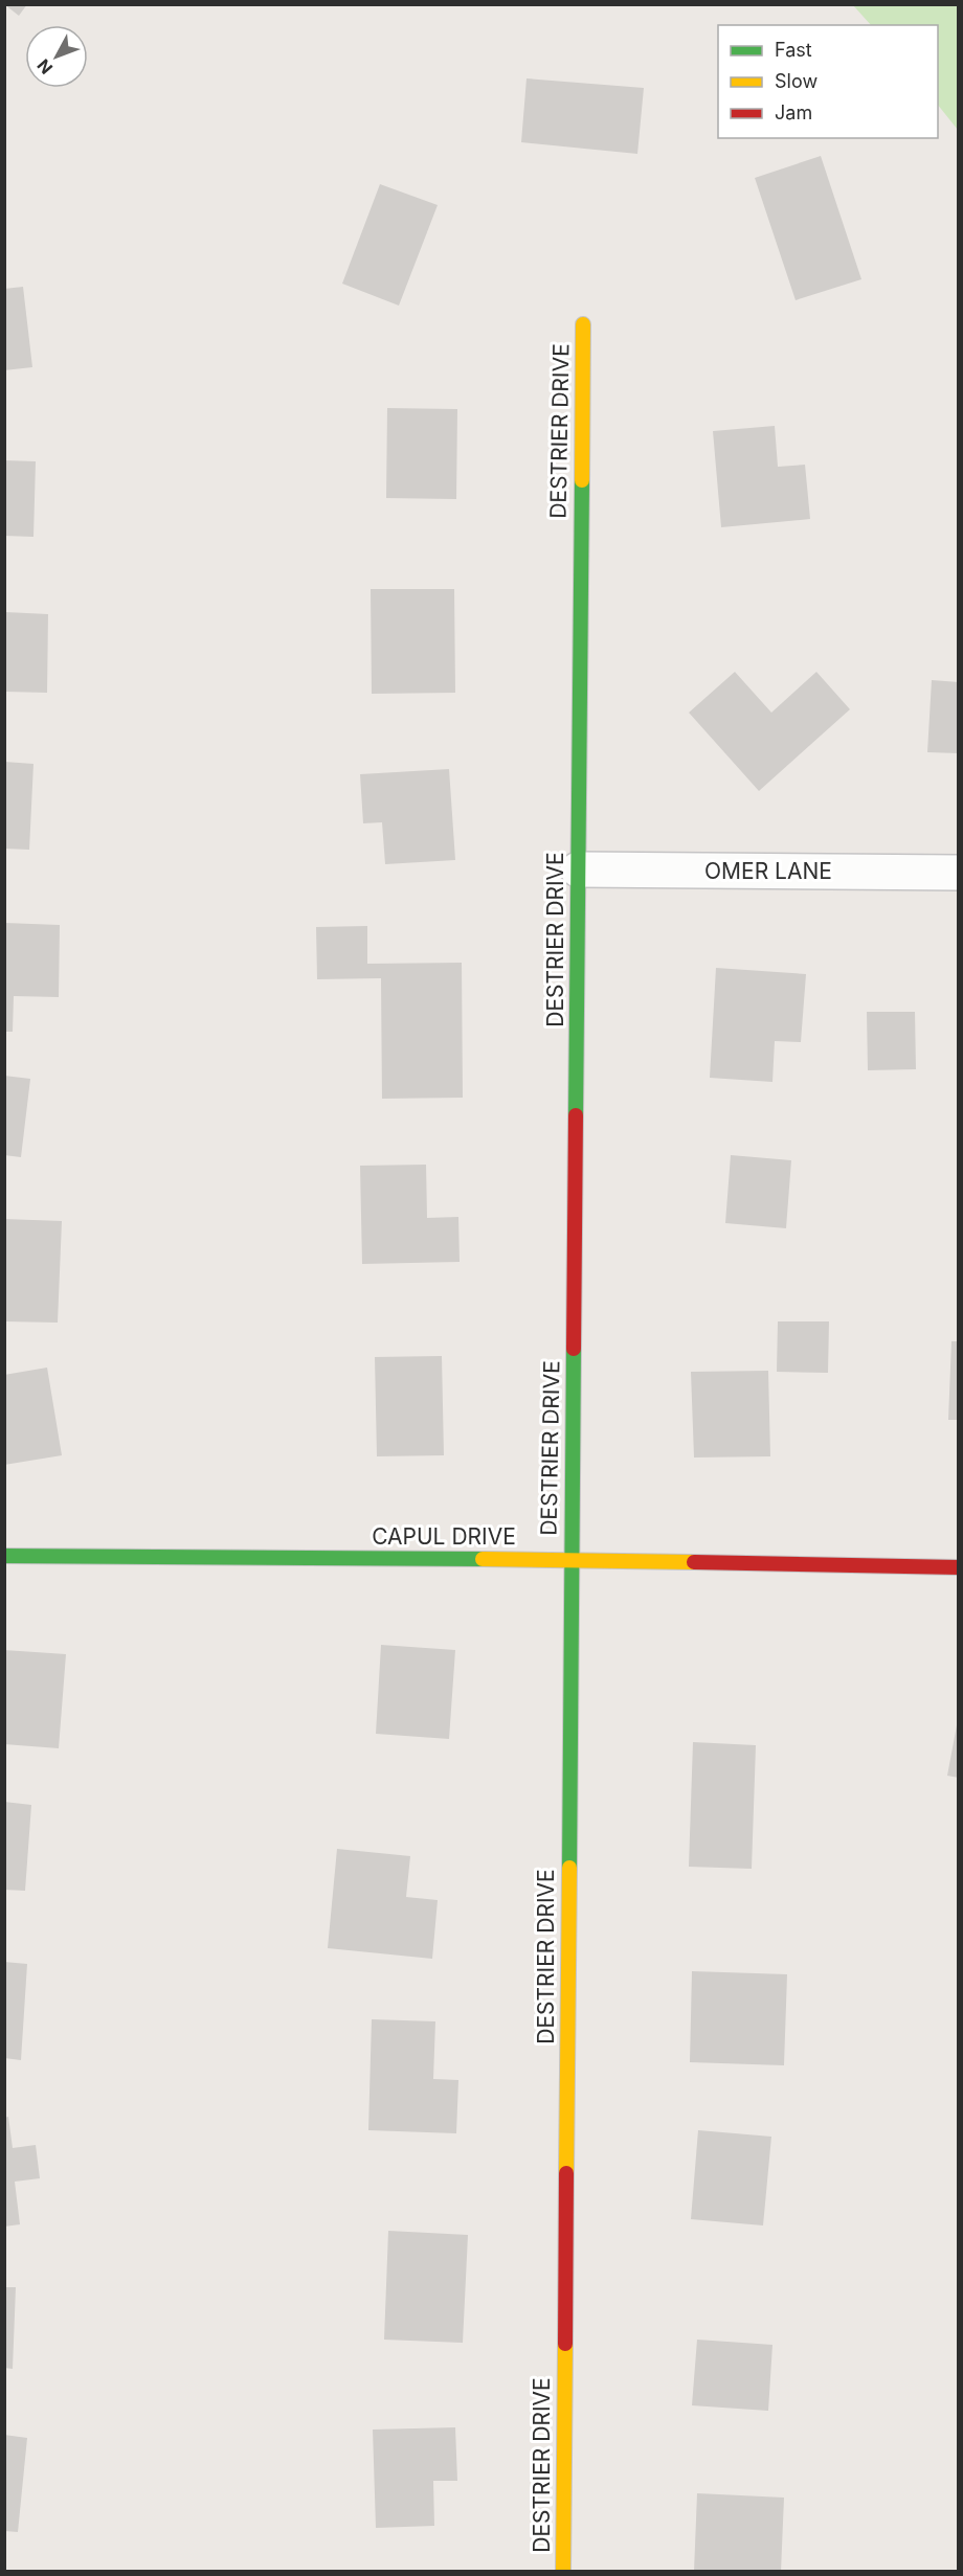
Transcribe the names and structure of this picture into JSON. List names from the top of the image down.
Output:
{
  "streets": {
    "street": ["DESTRIER DRIVE", "OMER LANE", "CAPUL DRIVE"]
  },
  "crossings": [
    ["DESTRIER DRIVE", "OMER LANE"],
    ["DESTRIER DRIVE", "CAPUL DRIVE"]
  ],
  "legend": ["Fast", "Slow", "Jam"],
  "north": "bottom left"
}
